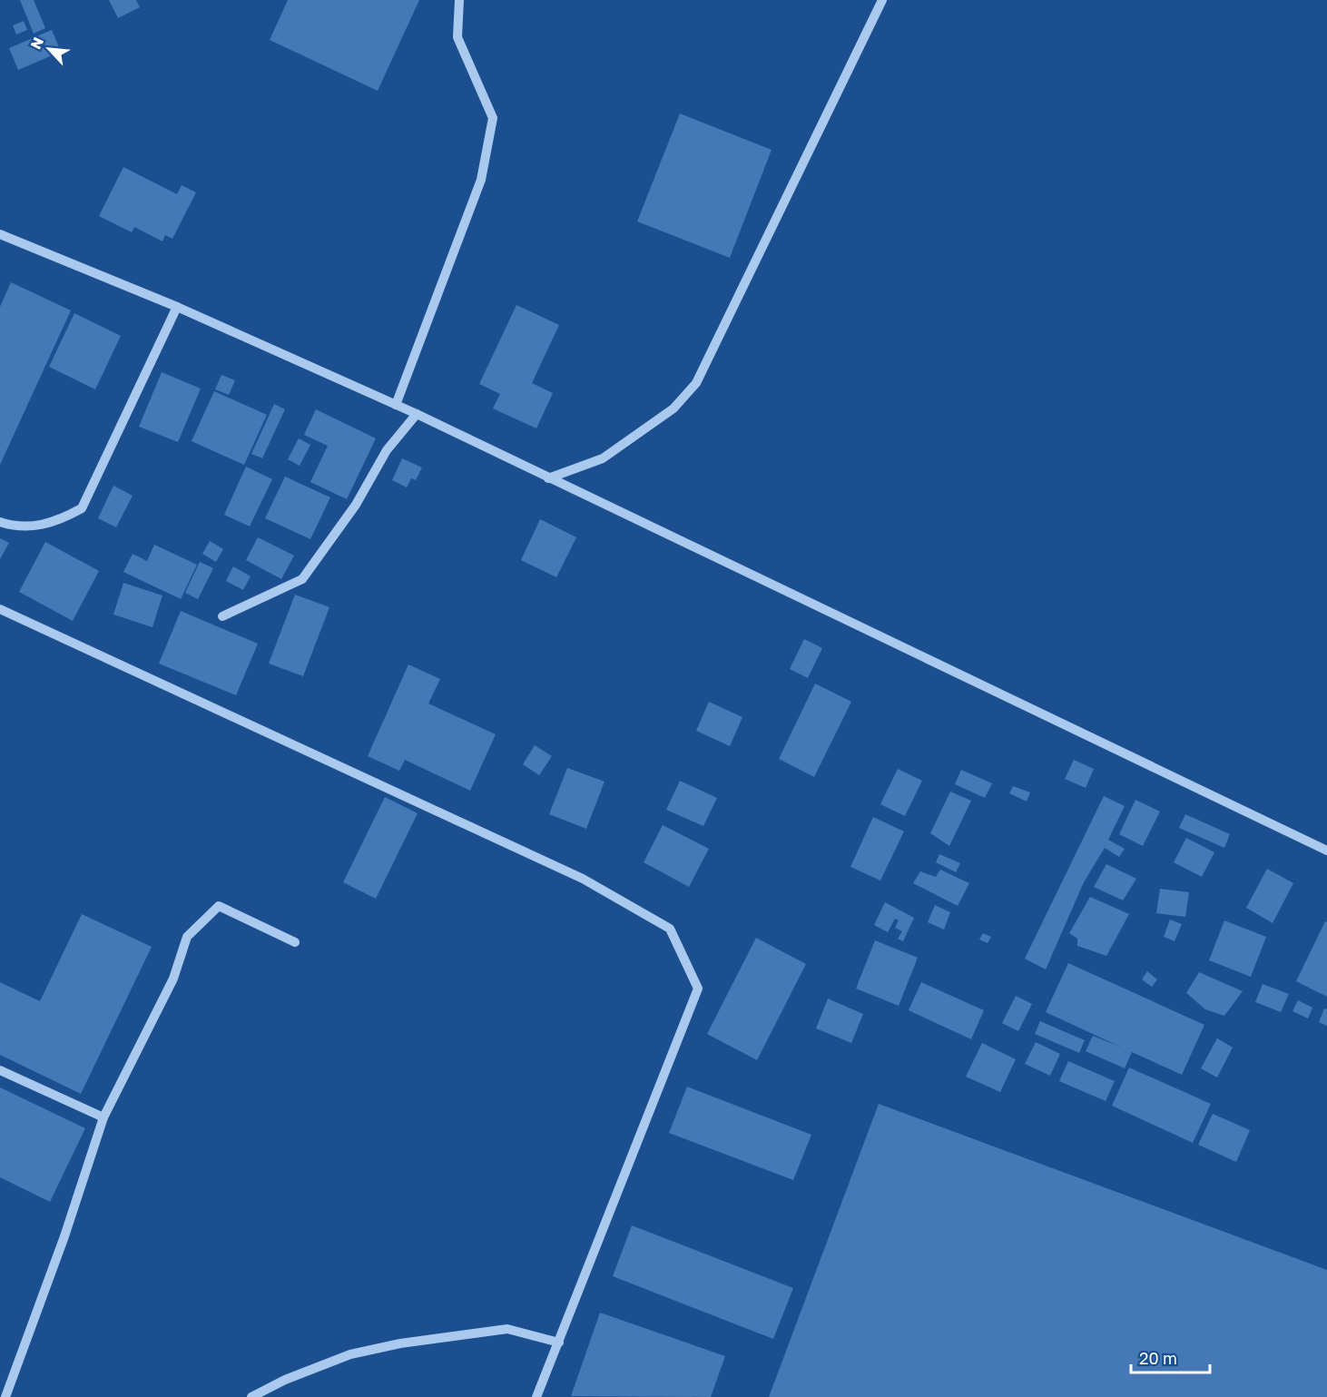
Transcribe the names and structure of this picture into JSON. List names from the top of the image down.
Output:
{
  "scale_bar": "20 m",
  "north": "top left"
}
